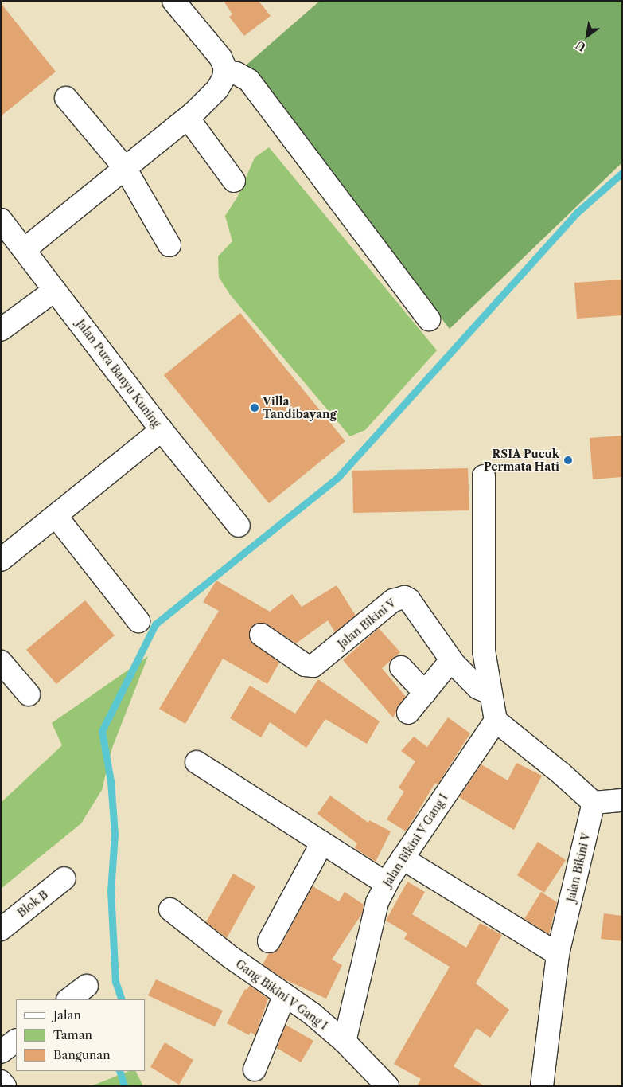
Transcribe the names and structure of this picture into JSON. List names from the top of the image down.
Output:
{
  "streets": {
    "street": [
      "Jalan Pura Banyu Kuning",
      "Jalan Bikini V",
      "Jalan Bikini V Gang I",
      "Blok B",
      "Gang Bikini V Gang I"
    ]
  },
  "crossings": [
    ["Jalan Bikini V Gang I", "Gang Bikini V Gang I"]
  ],
  "places": ["Villa Tandibayang", "RSIA Pucuk Permata Hati"],
  "legend": ["Jalan", "Taman", "Bangunan"],
  "north": "bottom left"
}
